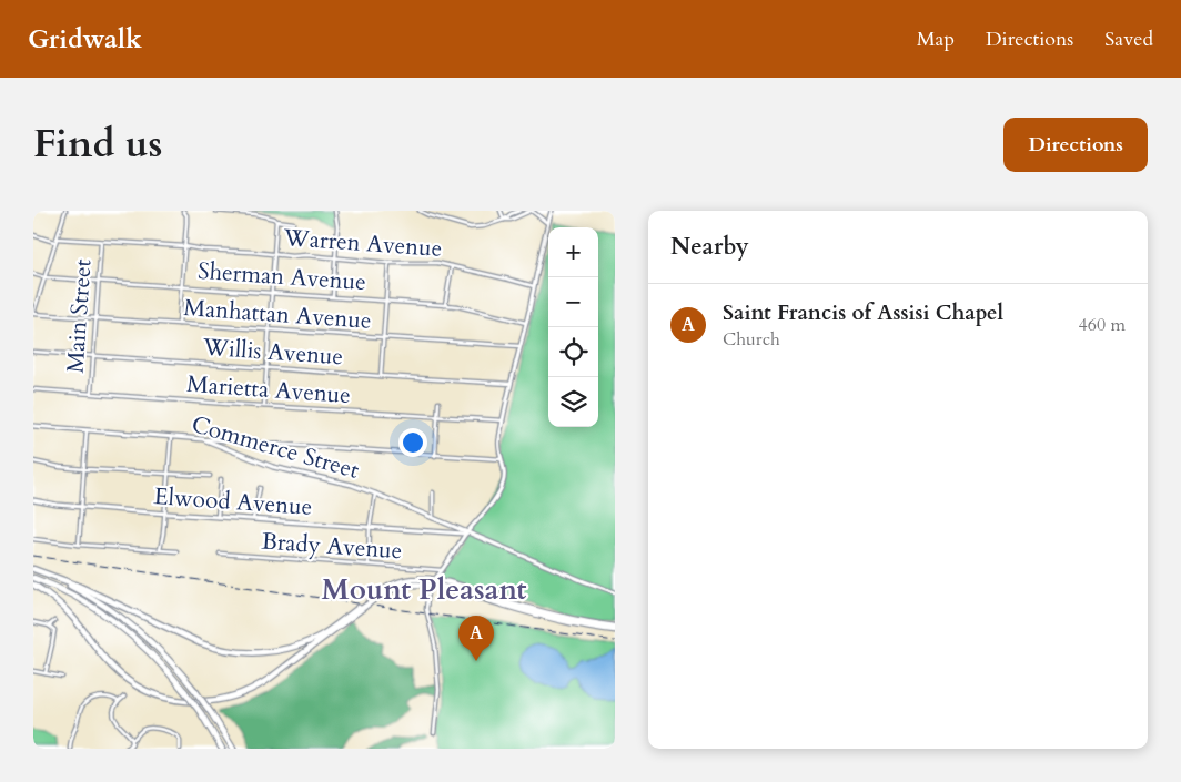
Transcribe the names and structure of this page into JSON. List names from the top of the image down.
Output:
{
  "streets": {
    "street": [
      "Warren Avenue",
      "Sherman Avenue",
      "Manhattan Avenue",
      "Main Street",
      "Willis Avenue",
      "Marietta Avenue",
      "Commerce Street",
      "Elwood Avenue",
      "Brady Avenue"
    ]
  },
  "crossings": [
    ["Warren Avenue", "Main Street"],
    ["Sherman Avenue", "Main Street"],
    ["Manhattan Avenue", "Main Street"],
    ["Main Street", "Willis Avenue"],
    ["Main Street", "Marietta Avenue"],
    ["Commerce Street", "Elwood Avenue"]
  ],
  "districts": ["Mount Pleasant"],
  "page": {
    "header": "Gridwalk",
    "nav": ["Map", "Directions", "Saved"],
    "title": "Find us",
    "buttons": "Directions",
    "heading": "Nearby",
    "map_buttons": ["+", "−"],
    "list": [
      {
        "mark": "A",
        "name": "Saint Francis of Assisi Chapel",
        "note": "Church",
        "value": "460 m"
      }
    ],
    "pins": "A"
  }
}
